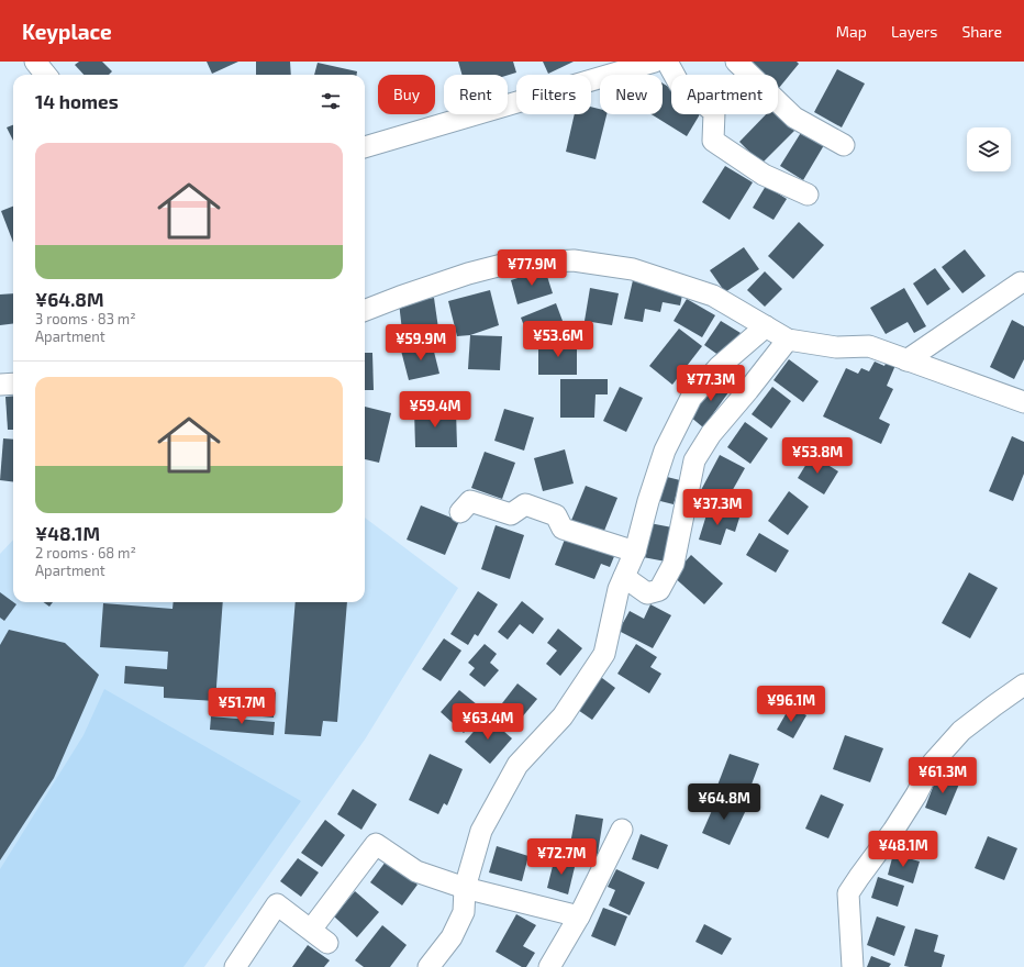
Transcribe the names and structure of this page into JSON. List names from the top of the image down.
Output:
{
  "page": {
    "header": "Keyplace",
    "nav": ["Map", "Layers", "Share"],
    "chip": [
      "Buy",
      "Rent",
      "Filters",
      "New",
      "Apartment"
    ],
    "heading": "14 homes",
    "list": [
      {
        "name": "¥64.8M",
        "note": "3 rooms · 83 m² · Apartment"
      },
      {
        "name": "¥48.1M",
        "note": "2 rooms · 68 m² · Apartment"
      }
    ],
    "price": [
      "¥77.9M",
      "¥53.6M",
      "¥59.9M",
      "¥77.3M",
      "¥59.4M",
      "¥53.8M",
      "¥37.3M",
      "¥96.1M",
      "¥51.7M",
      "¥63.4M",
      "¥61.3M",
      "¥64.8M",
      "¥48.1M",
      "¥72.7M"
    ]
  }
}
